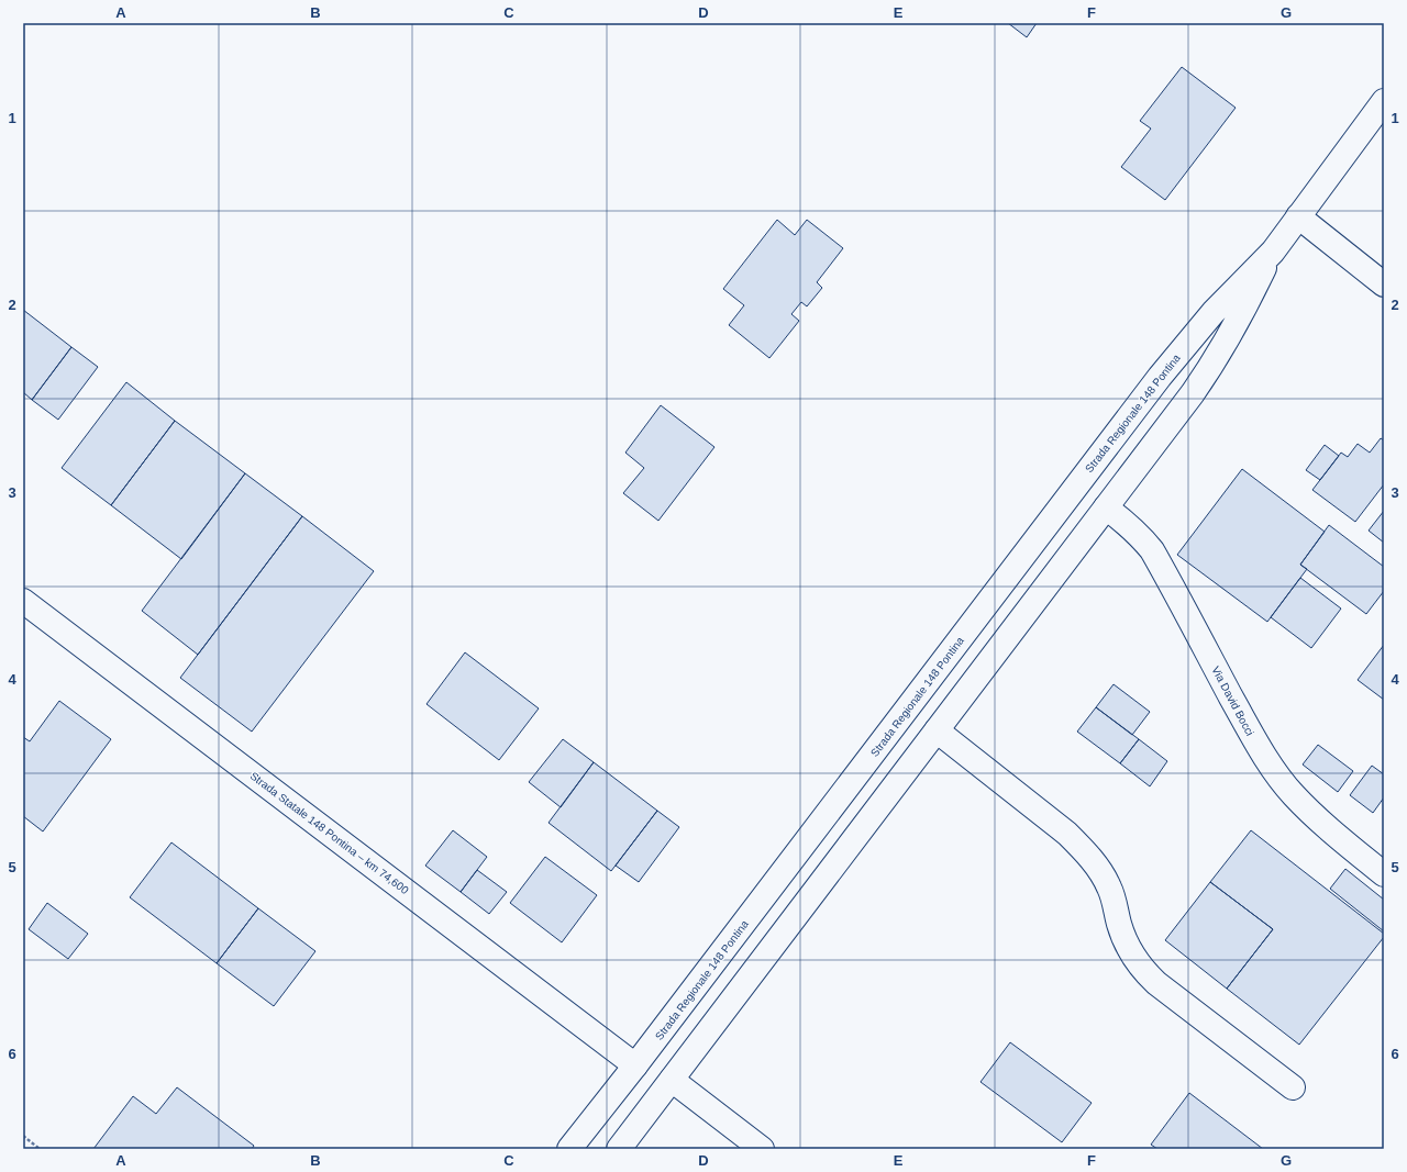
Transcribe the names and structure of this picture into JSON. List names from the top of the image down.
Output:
{
  "streets": {
    "main road": ["Strada Regionale 148 Pontina", "Via David Bocci", "Strada Statale 148 Pontina – km 74,600"]
  },
  "crossings": [
    ["Strada Regionale 148 Pontina", "Via David Bocci"],
    ["Strada Regionale 148 Pontina", "Strada Statale 148 Pontina – km 74,600"]
  ],
  "grid": {
    "columns": [
      "A",
      "B",
      "C",
      "D",
      "E",
      "F",
      "G"
    ],
    "rows": [
      "1",
      "2",
      "3",
      "4",
      "5",
      "6"
    ]
  }
}
